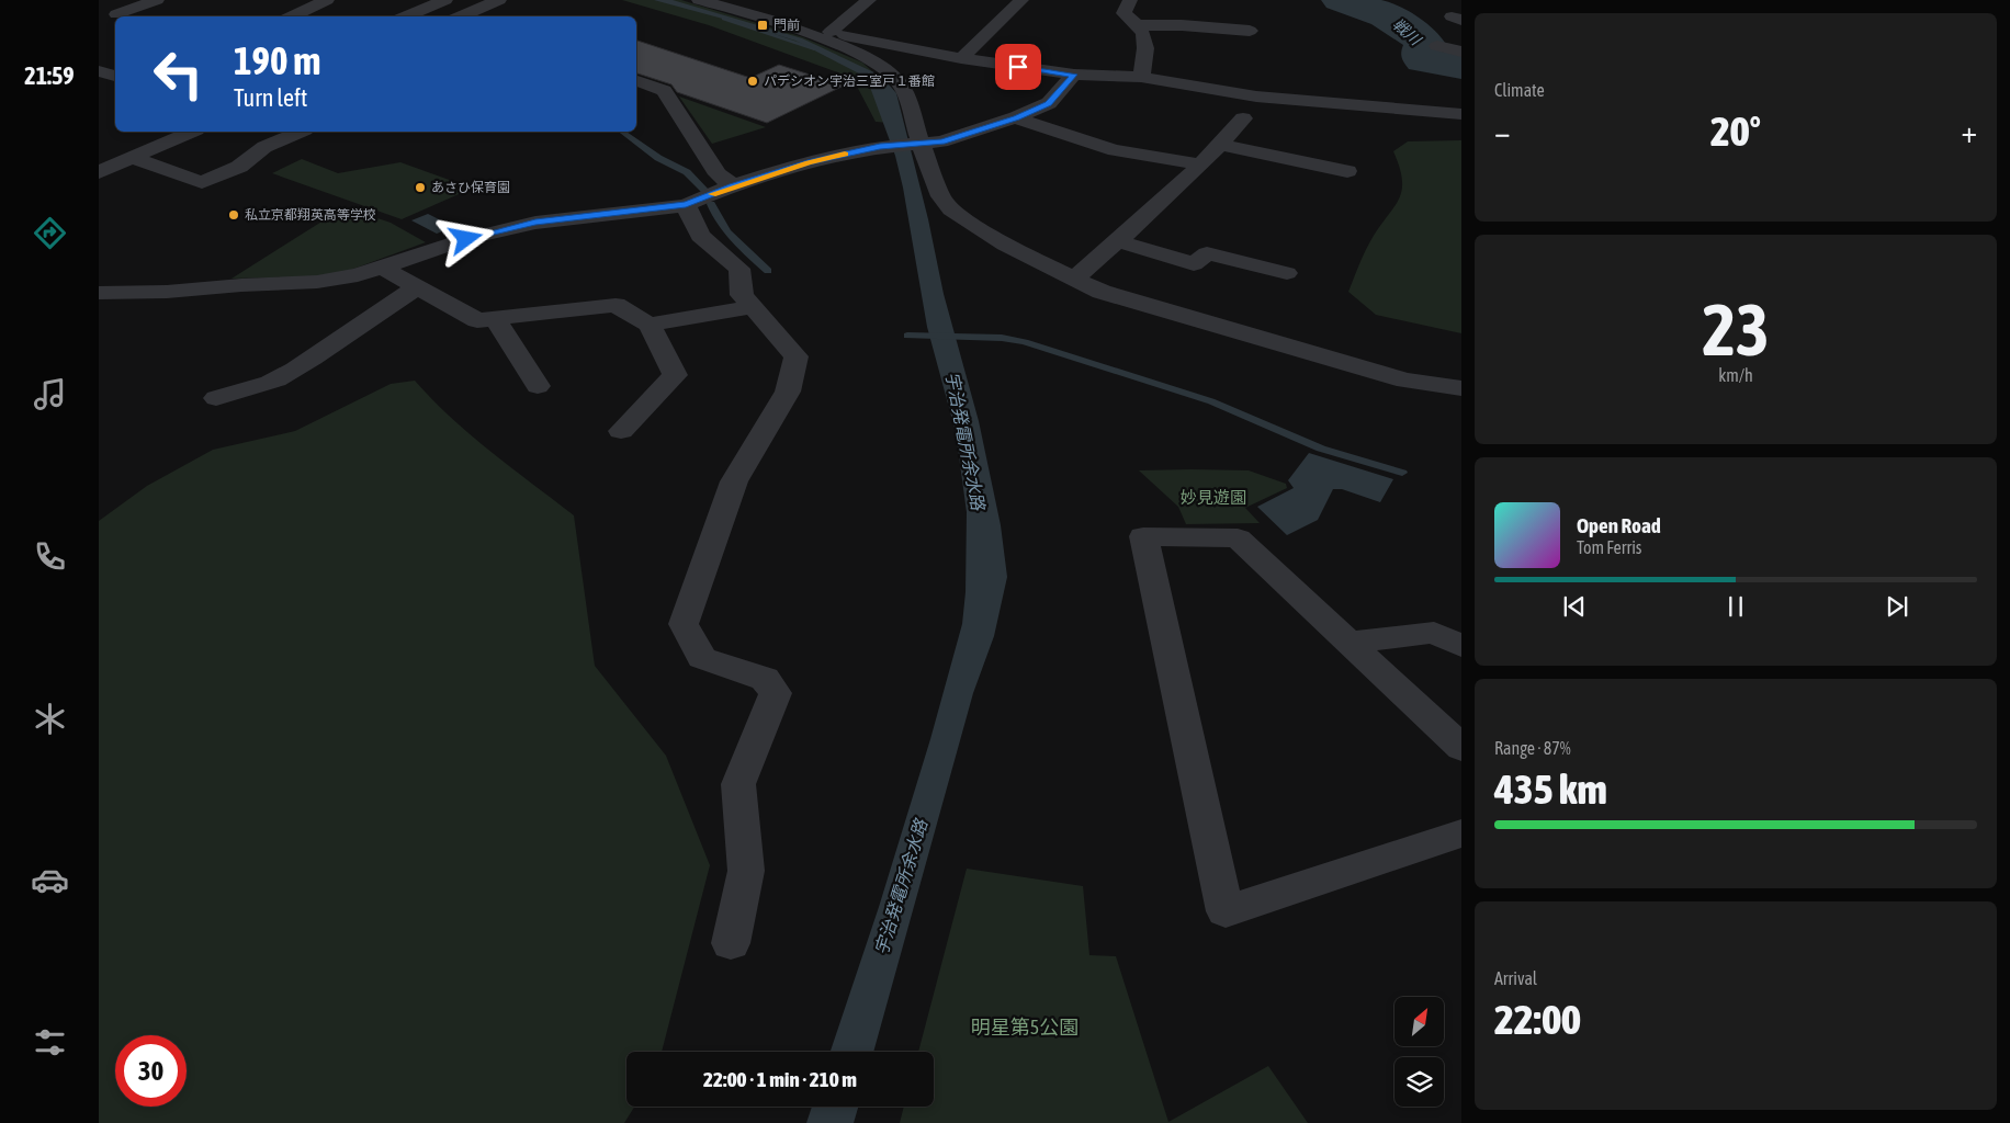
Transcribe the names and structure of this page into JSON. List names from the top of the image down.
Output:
{
  "water": ["戦川", "宇治発電所余水路"],
  "parks": ["妙見遊園", "明星第5公園"],
  "places": {
    "transit": ["門前"],
    "other": ["パデシオン宇治三室戸１番館", "あさひ保育園", "私立京都翔英高等学校"]
  },
  "north": "top right",
  "page": {
    "tabs": "21:59",
    "tile": [
      "Climate",
      ["23", "km/h"],
      ["Range · 87%", "435 km"],
      ["Arrival", "22:00"]
    ],
    "turn": ["190 m", "Turn left"],
    "heat": ["−", "20°", "+"],
    "song": ["Open Road", "Tom Ferris"],
    "limit": "30",
    "trip": "22:00 · 1 min · 210 m"
  }
}
